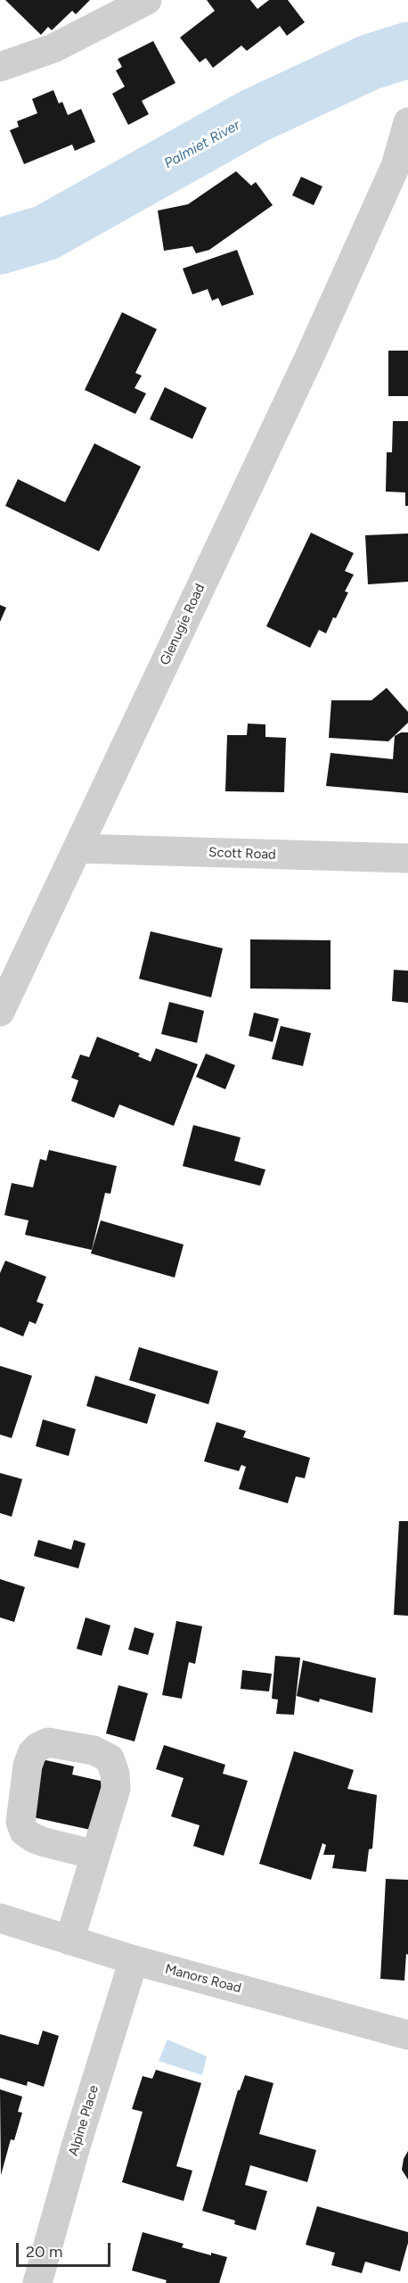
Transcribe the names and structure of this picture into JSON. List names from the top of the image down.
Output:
{
  "streets": {
    "street": [
      "Glenugie Road",
      "Scott Road",
      "Manors Road",
      "Alpine Place"
    ]
  },
  "crossings": [
    ["Glenugie Road", "Scott Road"],
    ["Manors Road", "Alpine Place"]
  ],
  "water": ["Palmiet River"],
  "scale_bar": "20 m"
}
